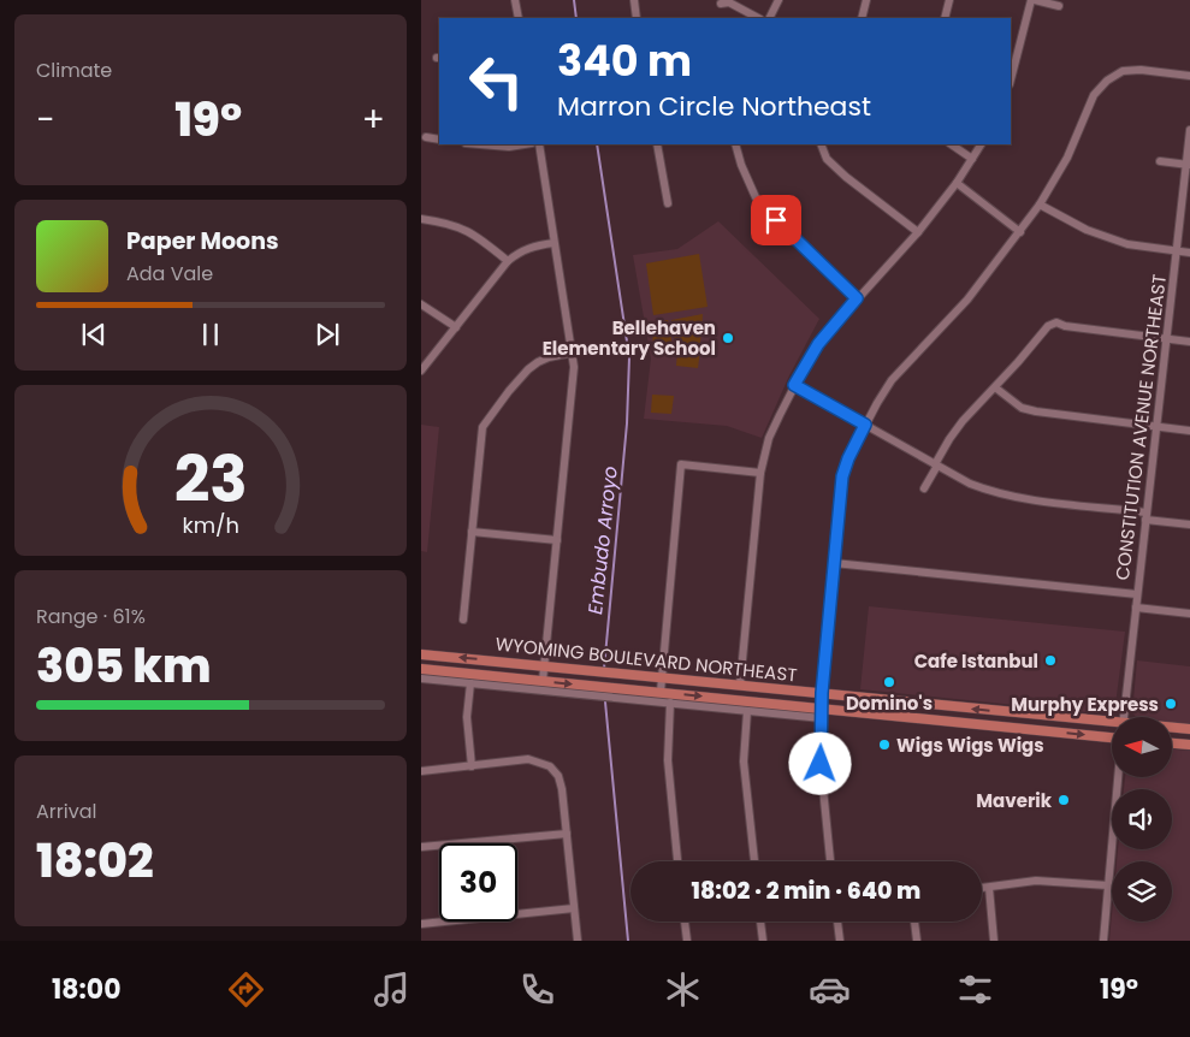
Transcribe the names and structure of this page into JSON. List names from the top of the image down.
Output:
{
  "streets": {
    "main road": ["WYOMING BOULEVARD NORTHEAST"],
    "street": ["CONSTITUTION AVENUE NORTHEAST"]
  },
  "water": ["Embudo Arroyo"],
  "places": [
    "Bellehaven Elementary School",
    "Cafe Istanbul",
    "Domino's",
    "Murphy Express",
    "Wigs Wigs Wigs",
    "Maverik"
  ],
  "north": "left",
  "page": {
    "tile": [
      "Climate",
      ["Range · 61%", "305 km"],
      ["Arrival", "18:02"]
    ],
    "turn": ["340 m", "Marron Circle Northeast"],
    "heat": ["−", "19°", "+"],
    "song": ["Paper Moons", "Ada Vale"],
    "limit": "30",
    "trip": "18:02 · 2 min · 640 m",
    "tabs": ["18:00", "19°"],
    "gauge": ["23", "km/h"]
  }
}
